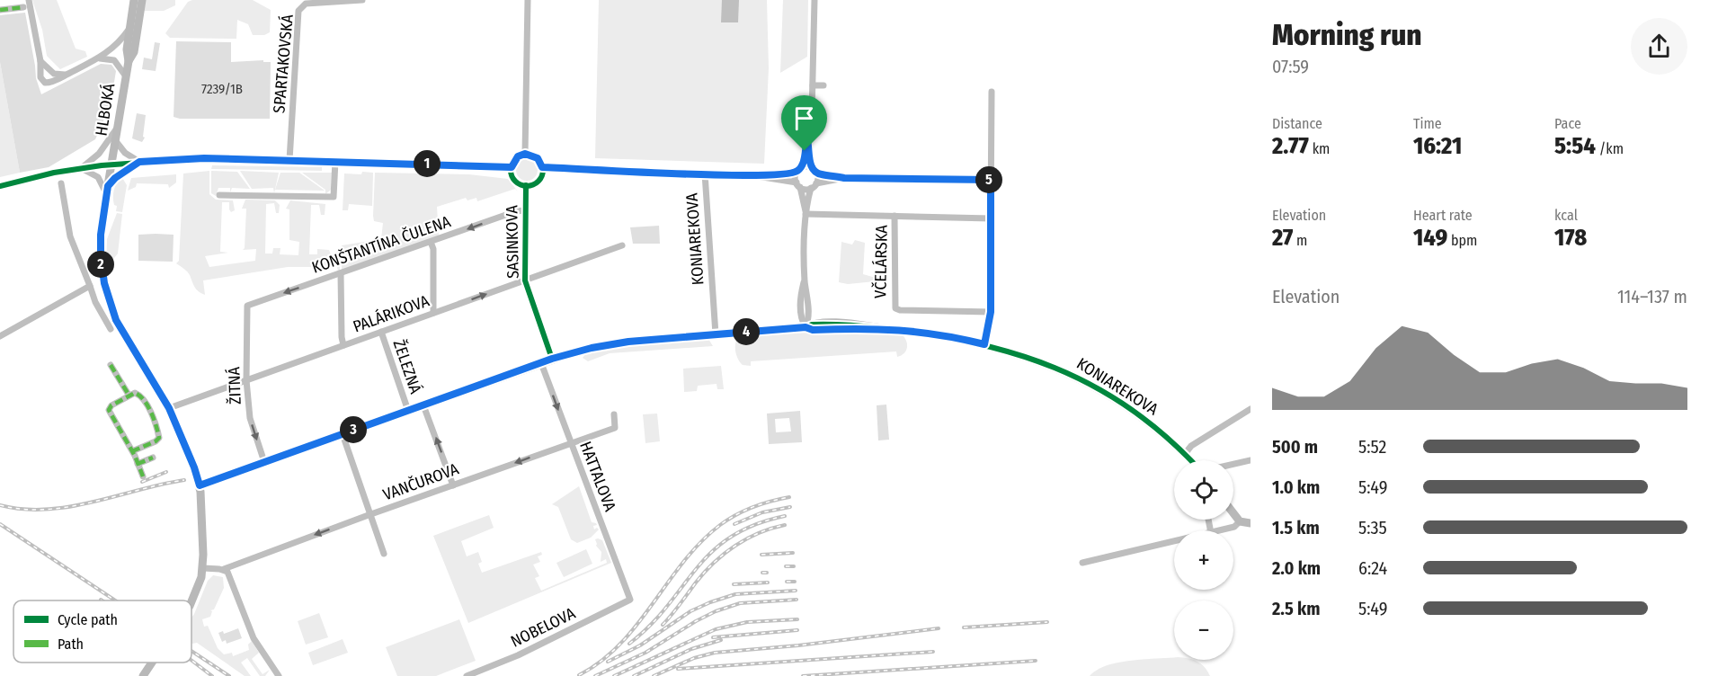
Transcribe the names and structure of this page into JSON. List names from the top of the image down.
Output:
{
  "streets": {
    "street": [
      "SPARTAKOVSKÁ",
      "HLBOKÁ",
      "KONIAREKOVA",
      "SASINKOVA",
      "KONŠTANTÍNA ČULENA",
      "VČELÁRSKA",
      "PALÁRIKOVA",
      "ŽELEZNÁ",
      "ŽITNÁ",
      "HATTALOVA",
      "VANČUROVA",
      "NOBELOVA"
    ]
  },
  "crossings": [
    ["HLBOKÁ", "KONIAREKOVA"],
    ["HLBOKÁ", "PALÁRIKOVA"],
    ["KONIAREKOVA", "SASINKOVA"],
    ["KONIAREKOVA", "ŽELEZNÁ"],
    ["KONIAREKOVA", "ŽITNÁ"],
    ["KONIAREKOVA", "HATTALOVA"],
    ["SASINKOVA", "KONŠTANTÍNA ČULENA"],
    ["SASINKOVA", "PALÁRIKOVA"],
    ["KONŠTANTÍNA ČULENA", "ŽITNÁ"],
    ["PALÁRIKOVA", "ŽELEZNÁ"],
    ["PALÁRIKOVA", "ŽITNÁ"],
    ["HATTALOVA", "VANČUROVA"],
    ["HATTALOVA", "NOBELOVA"]
  ],
  "one_way": ["KONŠTANTÍNA ČULENA", "ŽITNÁ", "VANČUROVA"],
  "house_numbers": ["7239/1B"],
  "legend": ["Cycle path", "Path"],
  "page": {
    "heading": ["Morning run", "07:59"],
    "stats": [
      ["Distance", "2.77 km"],
      ["Time", "16:21"],
      ["Pace", "5:54 /km"],
      ["Elevation", "27 m"],
      ["Heart rate", "149 bpm"],
      ["kcal", "178"]
    ],
    "pins": [
      "1",
      "5",
      "2",
      "4",
      "3"
    ],
    "chart": ["Elevation", "114–137 m"],
    "list": [
      {
        "name": "500 m",
        "note": "5:52"
      },
      {
        "name": "1.0 km",
        "note": "5:49"
      },
      {
        "name": "1.5 km",
        "note": "5:35"
      },
      {
        "name": "2.0 km",
        "note": "6:24"
      },
      {
        "name": "2.5 km",
        "note": "5:49"
      }
    ],
    "map_buttons": ["+", "−"]
  }
}
